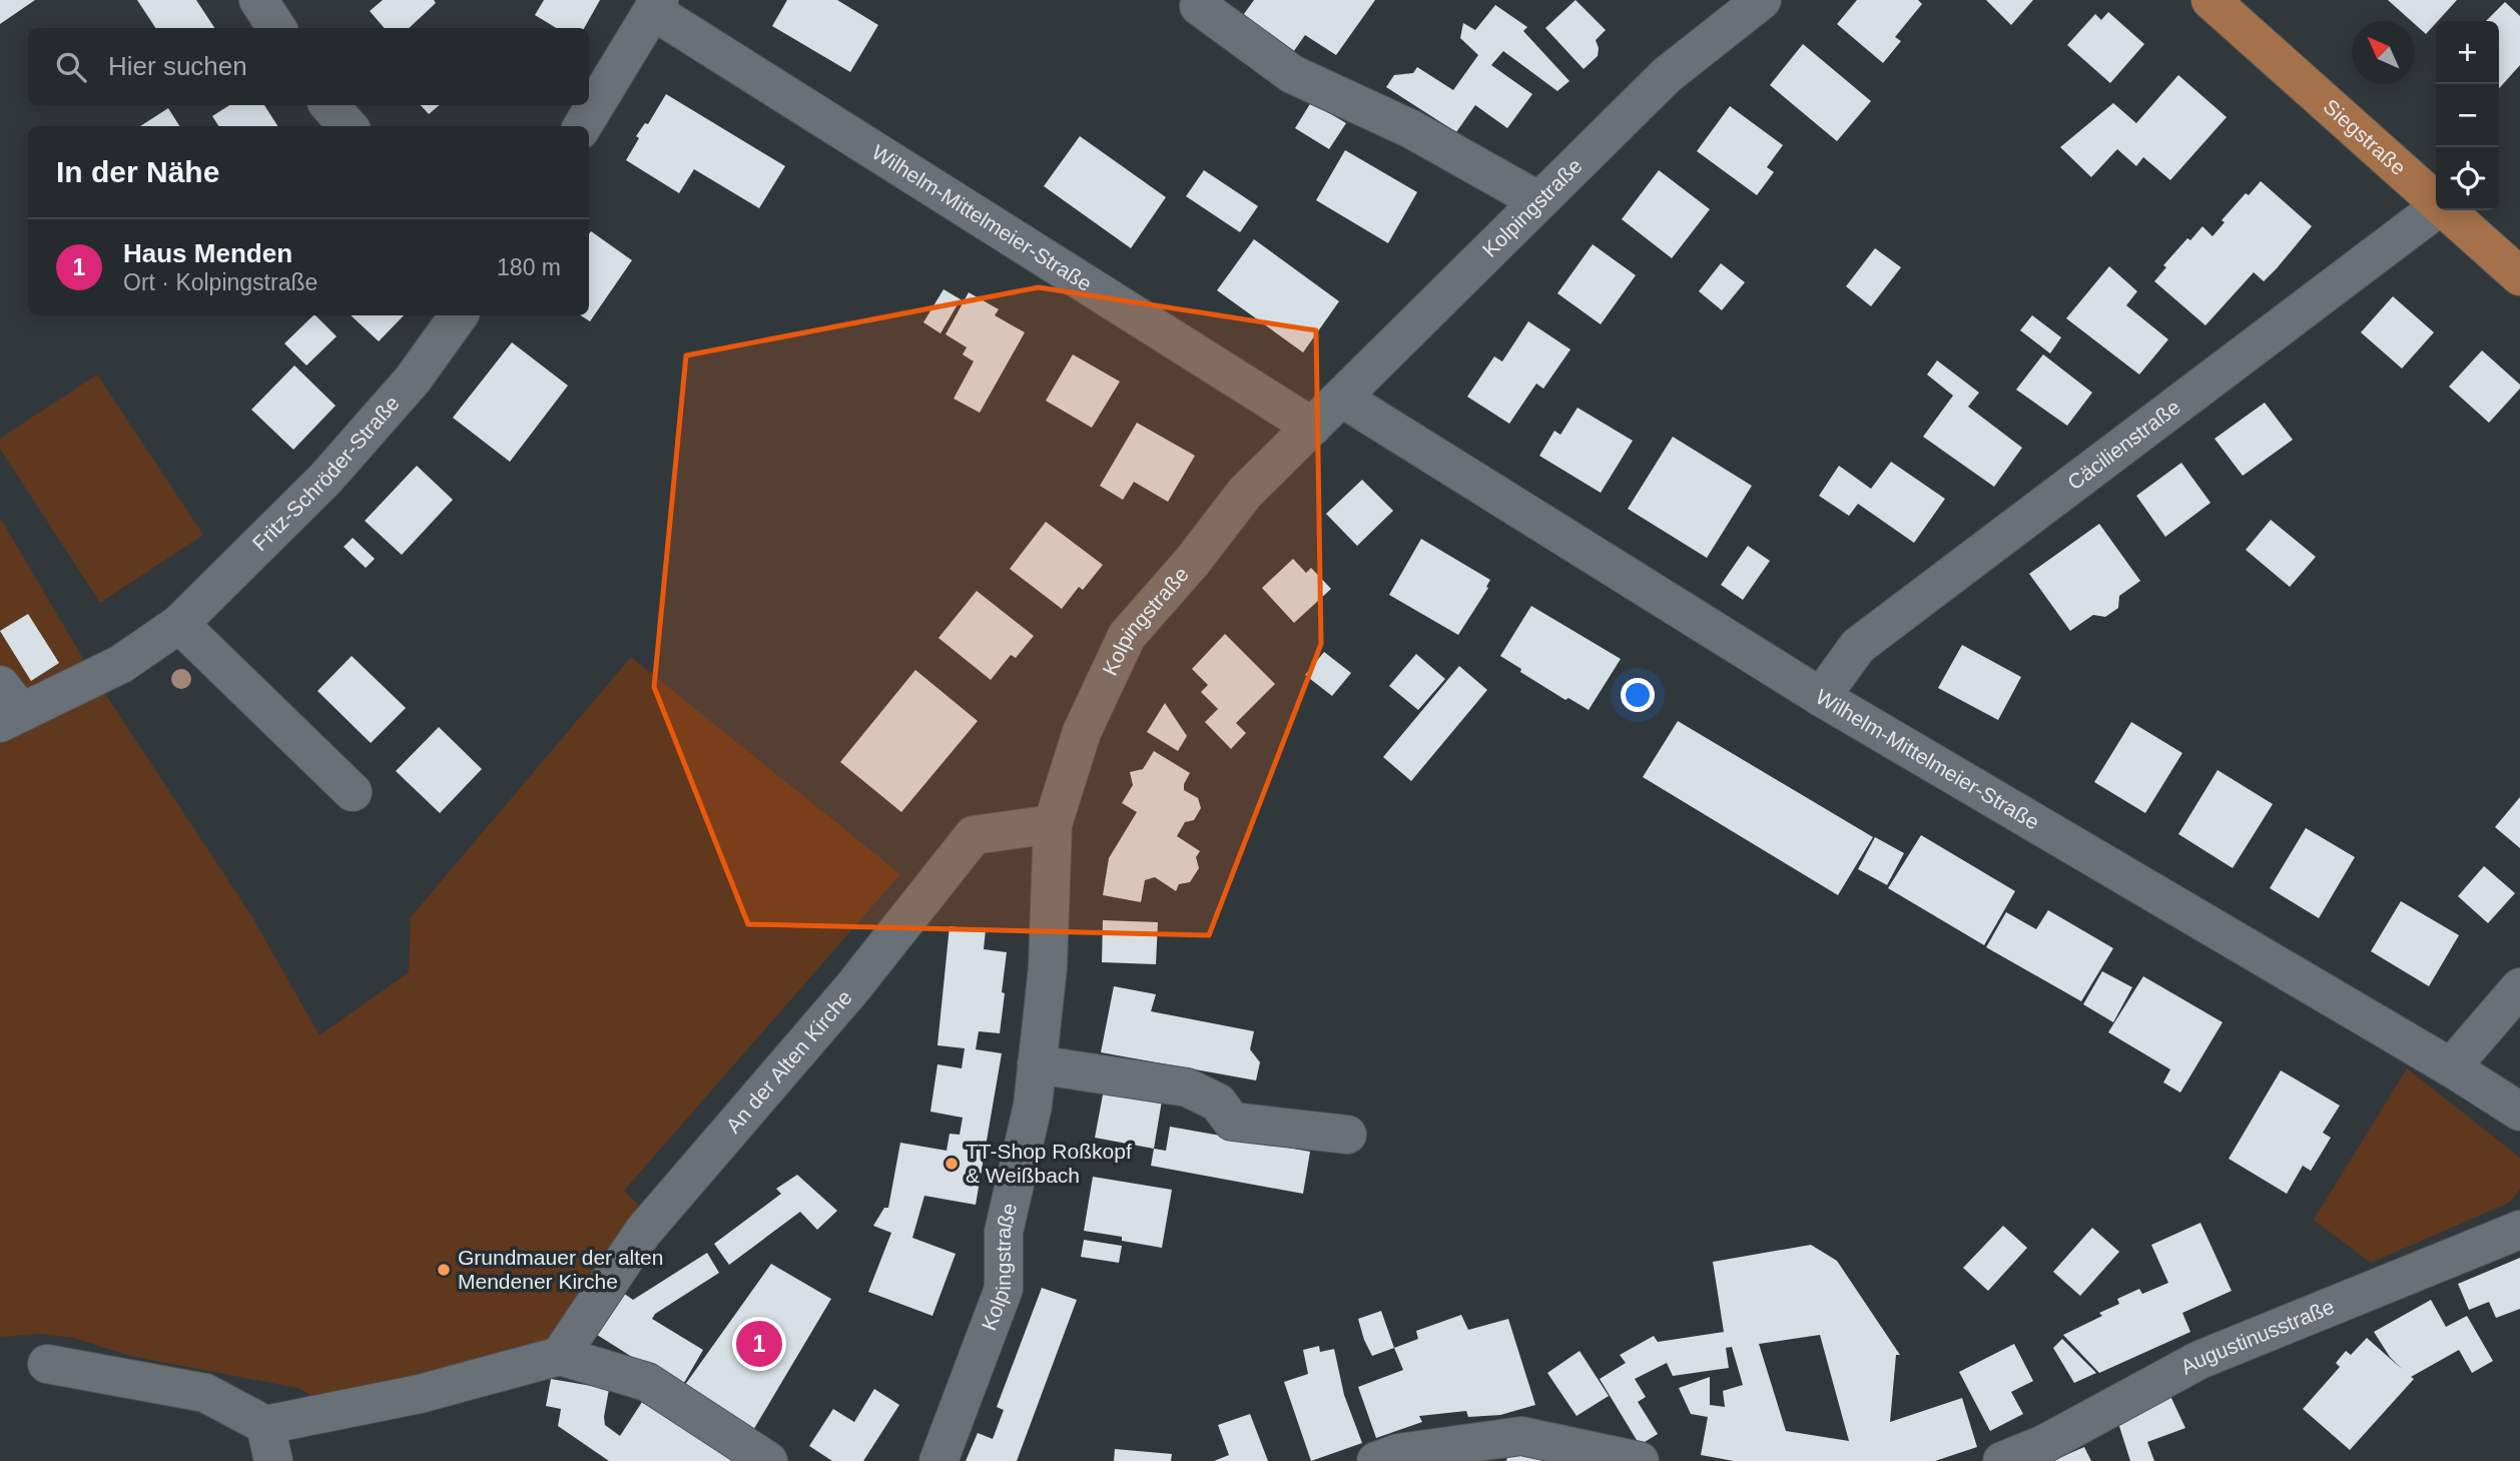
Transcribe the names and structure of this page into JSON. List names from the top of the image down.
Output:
{
  "streets": {
    "main road": ["Siegstraße"],
    "street": [
      "Kolpingstraße",
      "Wilhelm-Mittelmeier-Straße",
      "Cäcilienstraße",
      "Fritz-Schröder-Straße",
      "An der Alten Kirche",
      "Augustinusstraße"
    ]
  },
  "crossings": [
    ["Kolpingstraße", "Wilhelm-Mittelmeier-Straße"],
    ["Kolpingstraße", "An der Alten Kirche"],
    ["Wilhelm-Mittelmeier-Straße", "Cäcilienstraße"]
  ],
  "places": ["TT-Shop Roßkopf & Weißbach", "Grundmauer der alten Mendener Kirche"],
  "north": "top left",
  "page": {
    "map_buttons": ["+", "−"],
    "search": "Hier suchen",
    "heading": "In der Nähe",
    "list": [
      {
        "mark": "1",
        "name": "Haus Menden",
        "note": "Ort · Kolpingstraße",
        "value": "180 m"
      }
    ],
    "pins": "1"
  }
}
